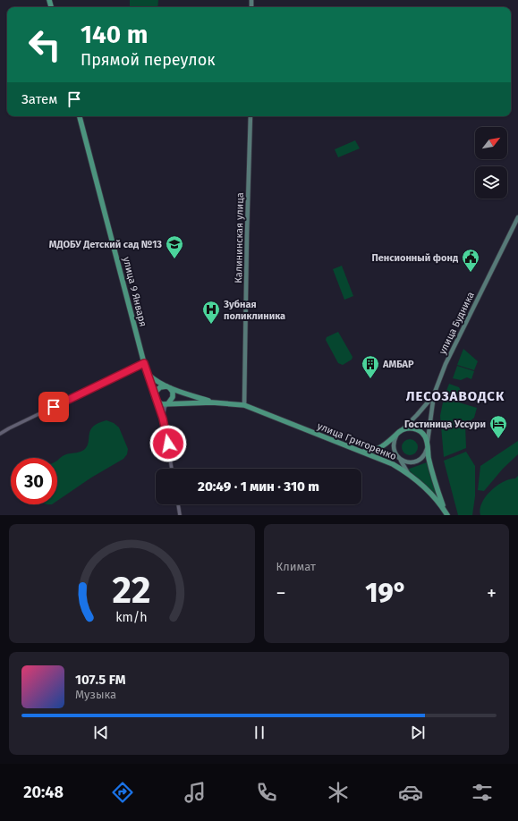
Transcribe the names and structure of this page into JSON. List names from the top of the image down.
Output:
{
  "streets": {
    "main road": [
      "Калининская улица",
      "улица 9 Января",
      "улица Будника",
      "улица Григоренко"
    ]
  },
  "crossings": [
    ["Калининская улица", "улица Григоренко"],
    ["улица Будника", "улица Григоренко"]
  ],
  "districts": ["ЛЕСОЗАВОДСК"],
  "places": {
    "school or university": ["МДОБУ Детский сад №13"],
    "public building": ["Пенсионный фонд"],
    "hospital": ["Зубная поликлиника"],
    "building": ["АМБАР"],
    "hotel": ["Гостиница Уссури"]
  },
  "north": "top right",
  "page": {
    "turn": ["140 m", "Прямой переулок"],
    "then": "Затем",
    "limit": "30",
    "trip": "20:49 · 1 мин · 310 m",
    "tile": "Климат",
    "heat": ["−", "19°", "+"],
    "song": ["107.5 FM", "Музыка"],
    "tabs": "20:48",
    "gauge": ["22", "km/h"]
  }
}
